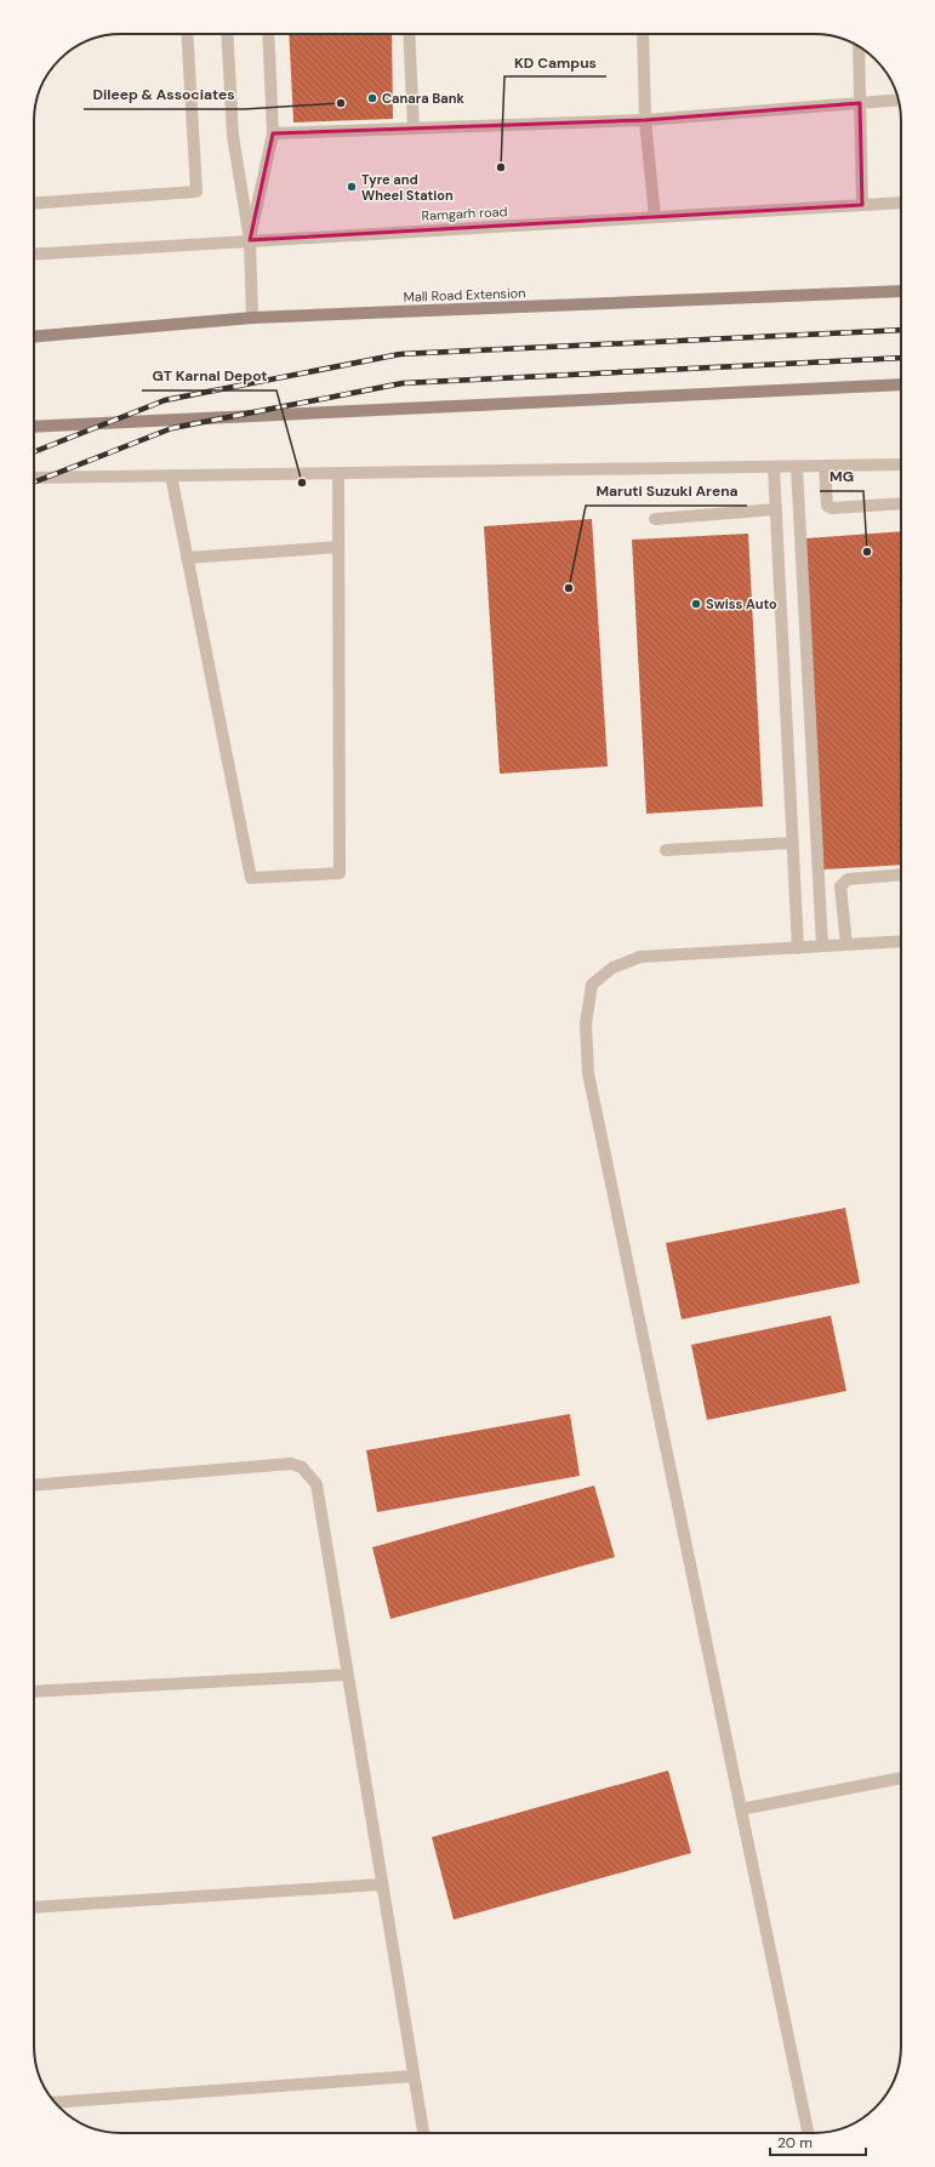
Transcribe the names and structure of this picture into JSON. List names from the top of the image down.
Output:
{
  "streets": {
    "main road": ["Mall Road Extension"],
    "street": ["Ramgarh road"]
  },
  "places": [
    "Canara Bank",
    "Dileep & Associates",
    "KD Campus",
    "Tyre and Wheel Station",
    "GT Karnal Depot",
    "MG",
    "Maruti Suzuki Arena",
    "Swiss Auto"
  ],
  "scale_bar": "20 m"
}
